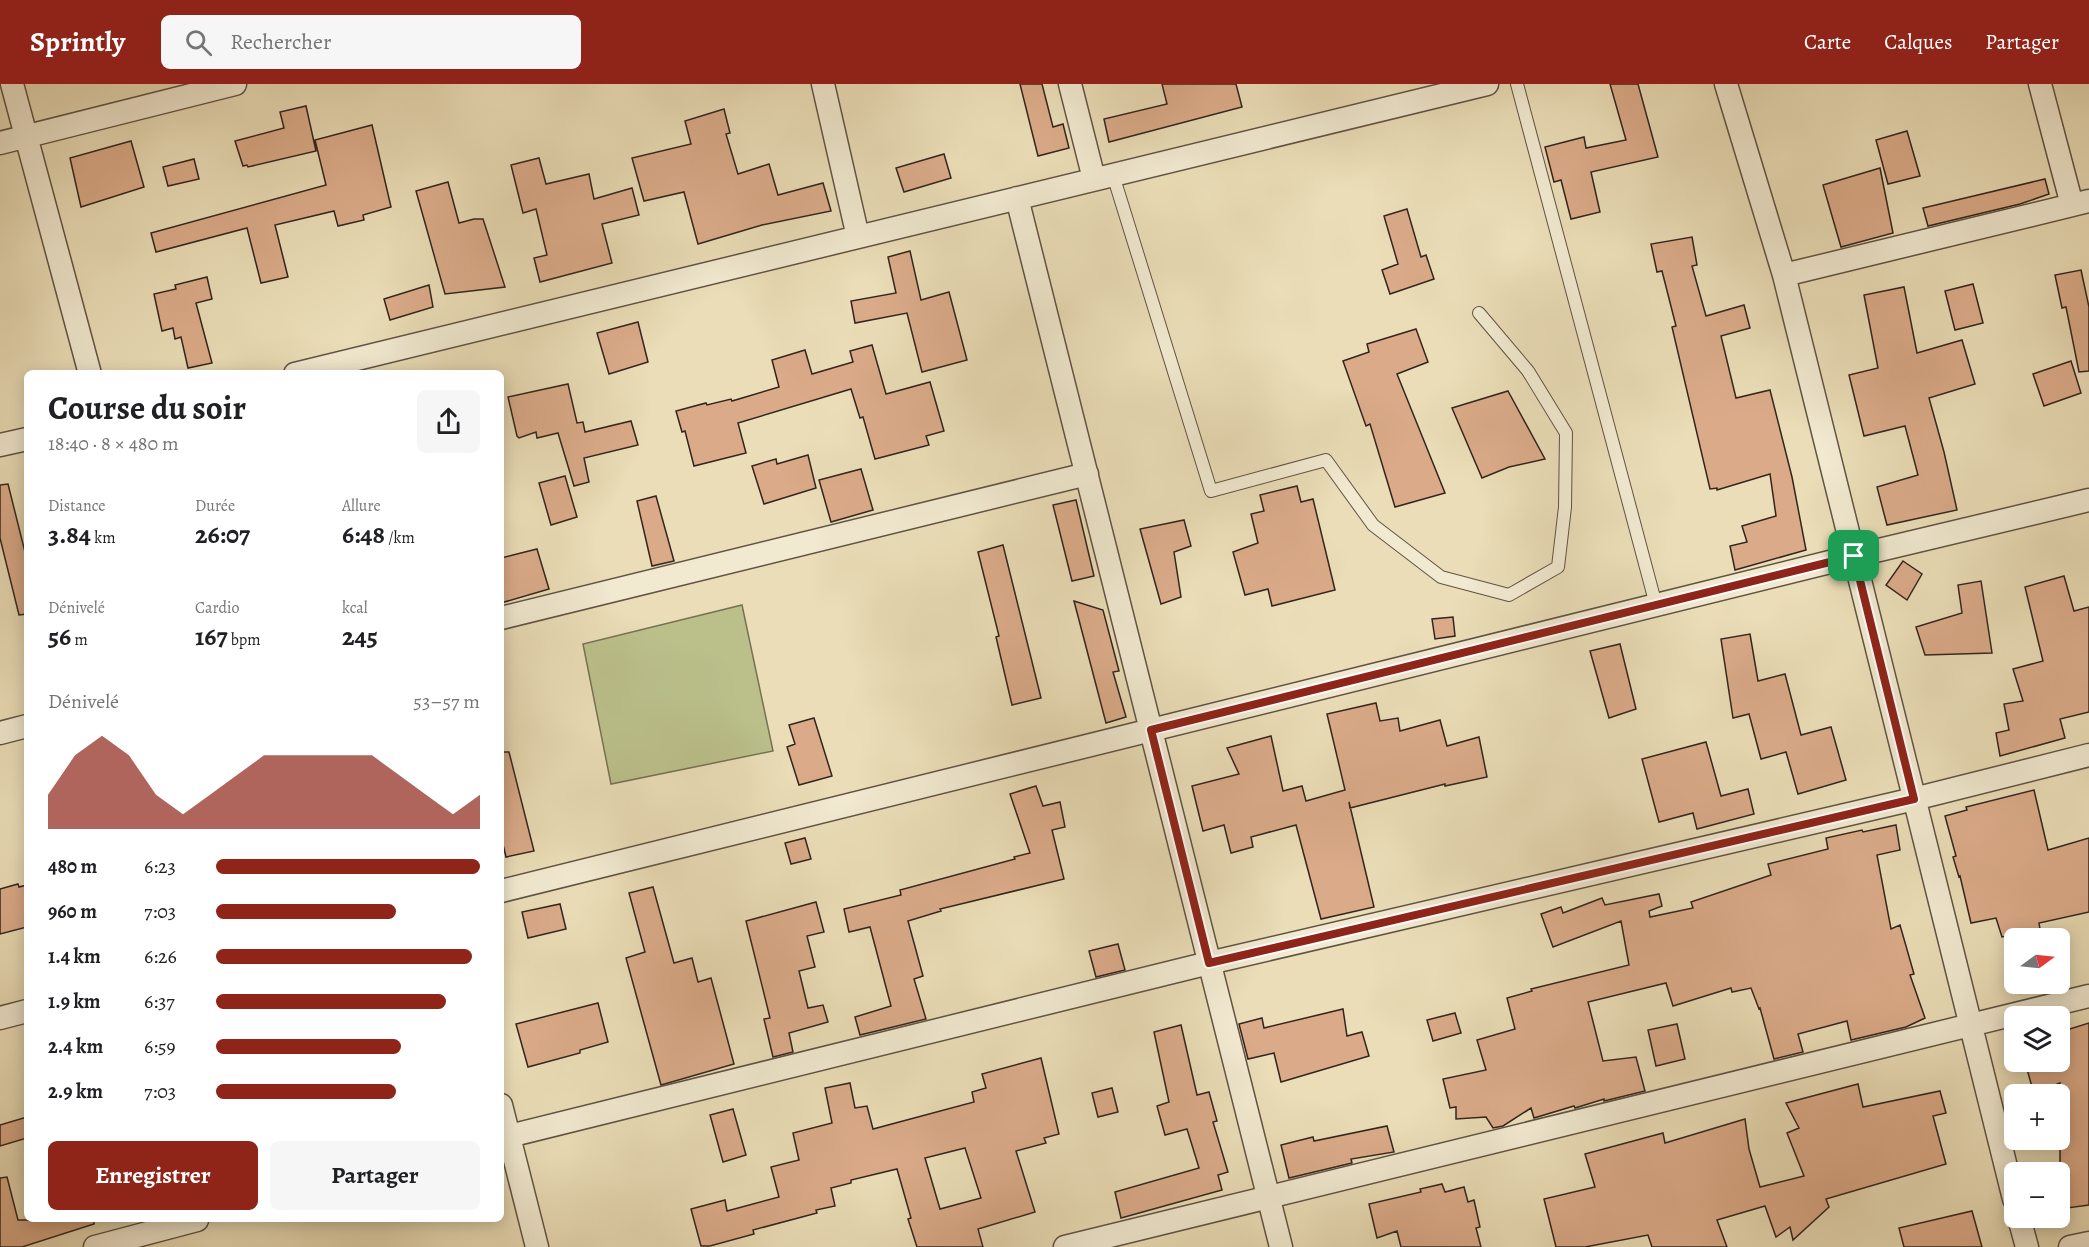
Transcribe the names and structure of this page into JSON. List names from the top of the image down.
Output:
{
  "north": "right",
  "page": {
    "header": "Sprintly",
    "search": "Rechercher",
    "nav": ["Carte", "Calques", "Partager"],
    "heading": ["Course du soir", "18:40 · 8 × 480 m"],
    "stats": [
      ["Distance", "3.84 km"],
      ["Durée", "26:07"],
      ["Allure", "6:48 /km"],
      ["Dénivelé", "56 m"],
      ["Cardio", "167 bpm"],
      ["kcal", "245"]
    ],
    "chart": ["Dénivelé", "53–57 m"],
    "list": [
      {
        "name": "480 m",
        "note": "6:23"
      },
      {
        "name": "960 m",
        "note": "7:03"
      },
      {
        "name": "1.4 km",
        "note": "6:26"
      },
      {
        "name": "1.9 km",
        "note": "6:37"
      },
      {
        "name": "2.4 km",
        "note": "6:59"
      },
      {
        "name": "2.9 km",
        "note": "7:03"
      }
    ],
    "map_buttons": ["+", "−"],
    "buttons": ["Enregistrer", "Partager"]
  }
}
